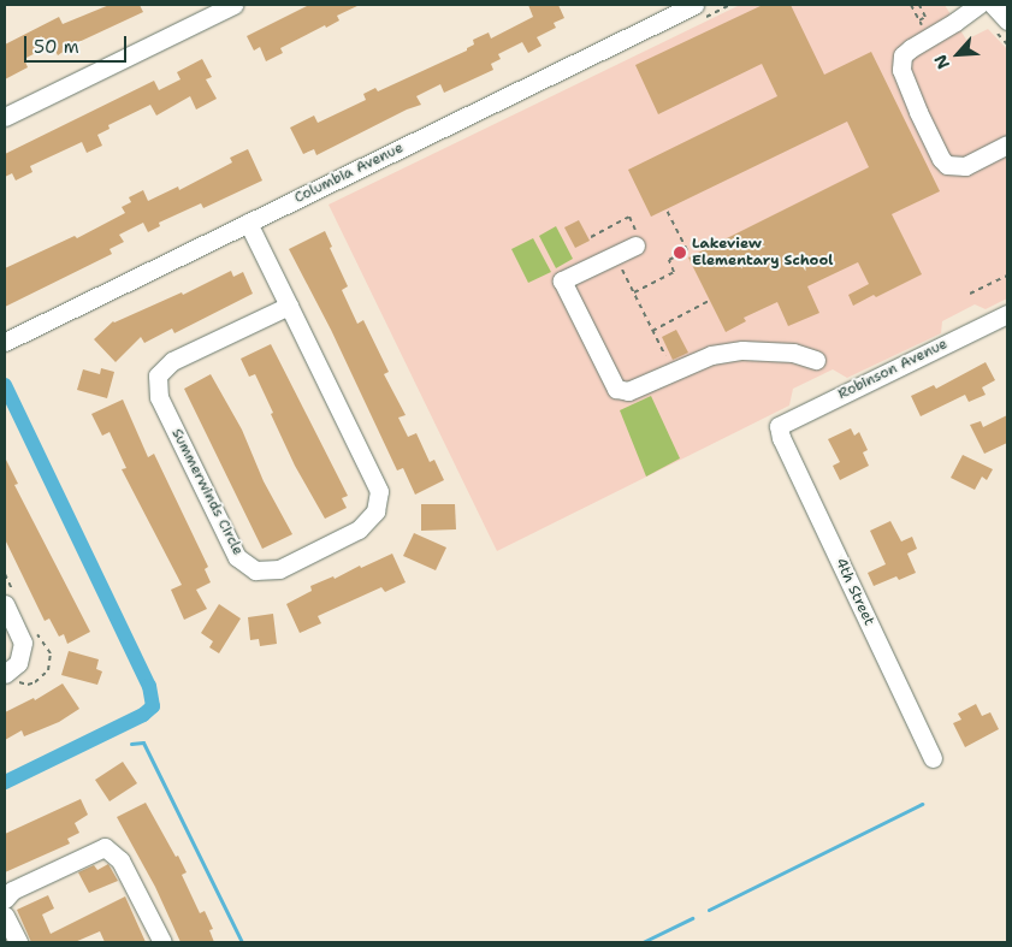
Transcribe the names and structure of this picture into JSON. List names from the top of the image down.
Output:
{
  "streets": {
    "street": [
      "Columbia Avenue",
      "Robinson Avenue",
      "Summerwinds Circle",
      "4th Street"
    ]
  },
  "crossings": [
    ["Columbia Avenue", "Summerwinds Circle"],
    ["Robinson Avenue", "4th Street"]
  ],
  "places": ["Lakeview Elementary School"],
  "scale_bar": "50 m",
  "north": "bottom left"
}
